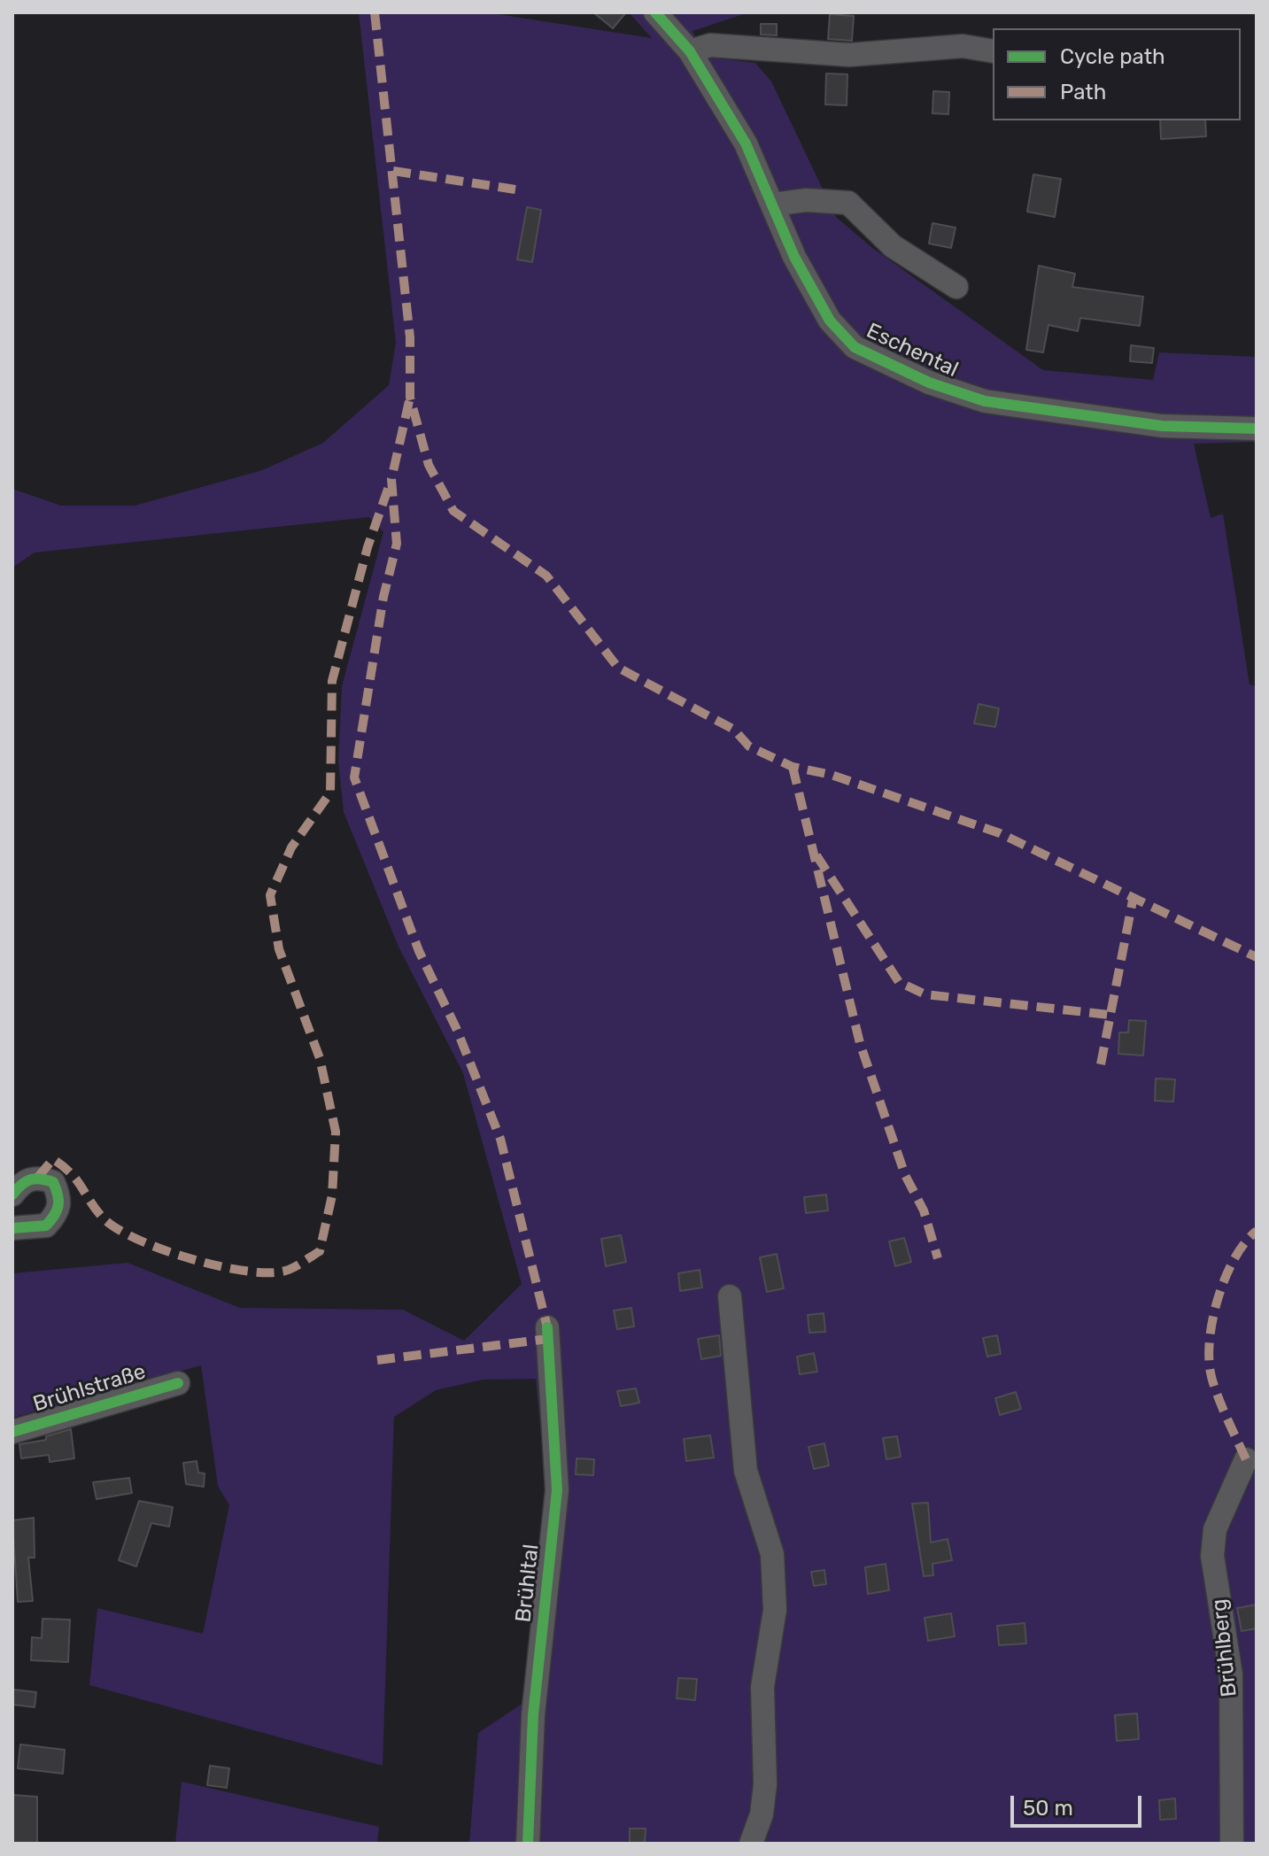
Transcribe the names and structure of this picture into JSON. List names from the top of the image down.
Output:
{
  "streets": {
    "street": [
      "Eschental",
      "Brühlstraße",
      "Brühltal",
      "Brühlberg"
    ]
  },
  "legend": ["Cycle path", "Path"],
  "scale_bar": "50 m"
}
